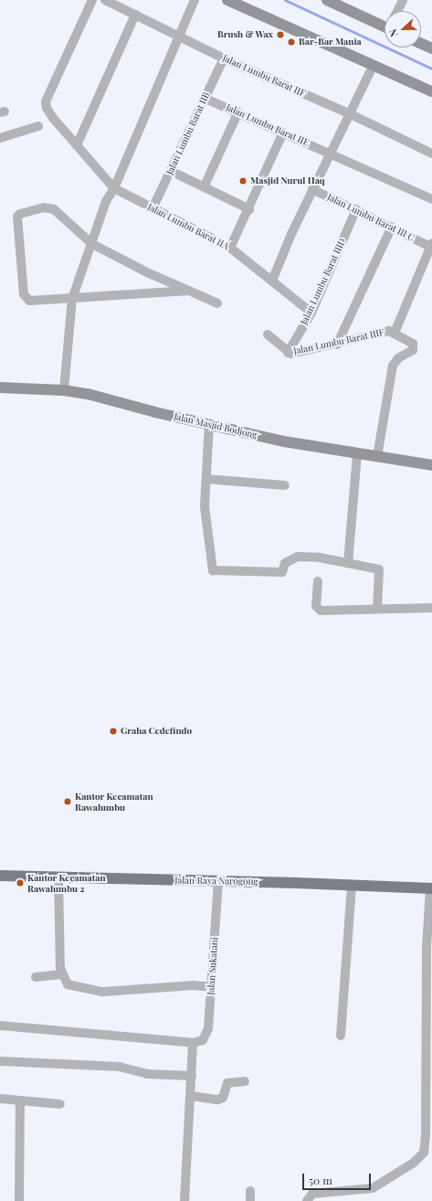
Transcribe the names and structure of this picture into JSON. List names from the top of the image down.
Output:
{
  "streets": {
    "main road": ["Jalan Raya Narogong"],
    "street": [
      "Jalan Lumbu Barat IIF",
      "Jalan Lumbu Barat IIE",
      "Jalan Lumbu Barat IIB",
      "Jalan Lumbu Barat III C",
      "Jalan Lumbu Barat IIA",
      "Jalan Lumbu Barat IIID",
      "Jalan Lumbu Barat IIIF",
      "Jalan Masjid Bodjong",
      "Jalan Sukatani"
    ]
  },
  "crossings": [
    ["Jalan Lumbu Barat IIF", "Jalan Lumbu Barat IIB"],
    ["Jalan Lumbu Barat IIE", "Jalan Lumbu Barat IIB"],
    ["Jalan Lumbu Barat IIB", "Jalan Lumbu Barat IIA"],
    ["Jalan Lumbu Barat III C", "Jalan Lumbu Barat IIID"],
    ["Jalan Lumbu Barat IIA", "Jalan Lumbu Barat IIID"],
    ["Jalan Lumbu Barat IIID", "Jalan Lumbu Barat IIIF"],
    ["Jalan Raya Narogong", "Jalan Sukatani"]
  ],
  "places": [
    "Brush & Wax",
    "Bar-Bar Mania",
    "Masjid Nurul Haq",
    "Graha Cedefindo",
    "Kantor Kecamatan Rawalumbu",
    "Kantor Kecamatan Rawalumbu 2"
  ],
  "scale_bar": "50 m",
  "north": "left"
}
